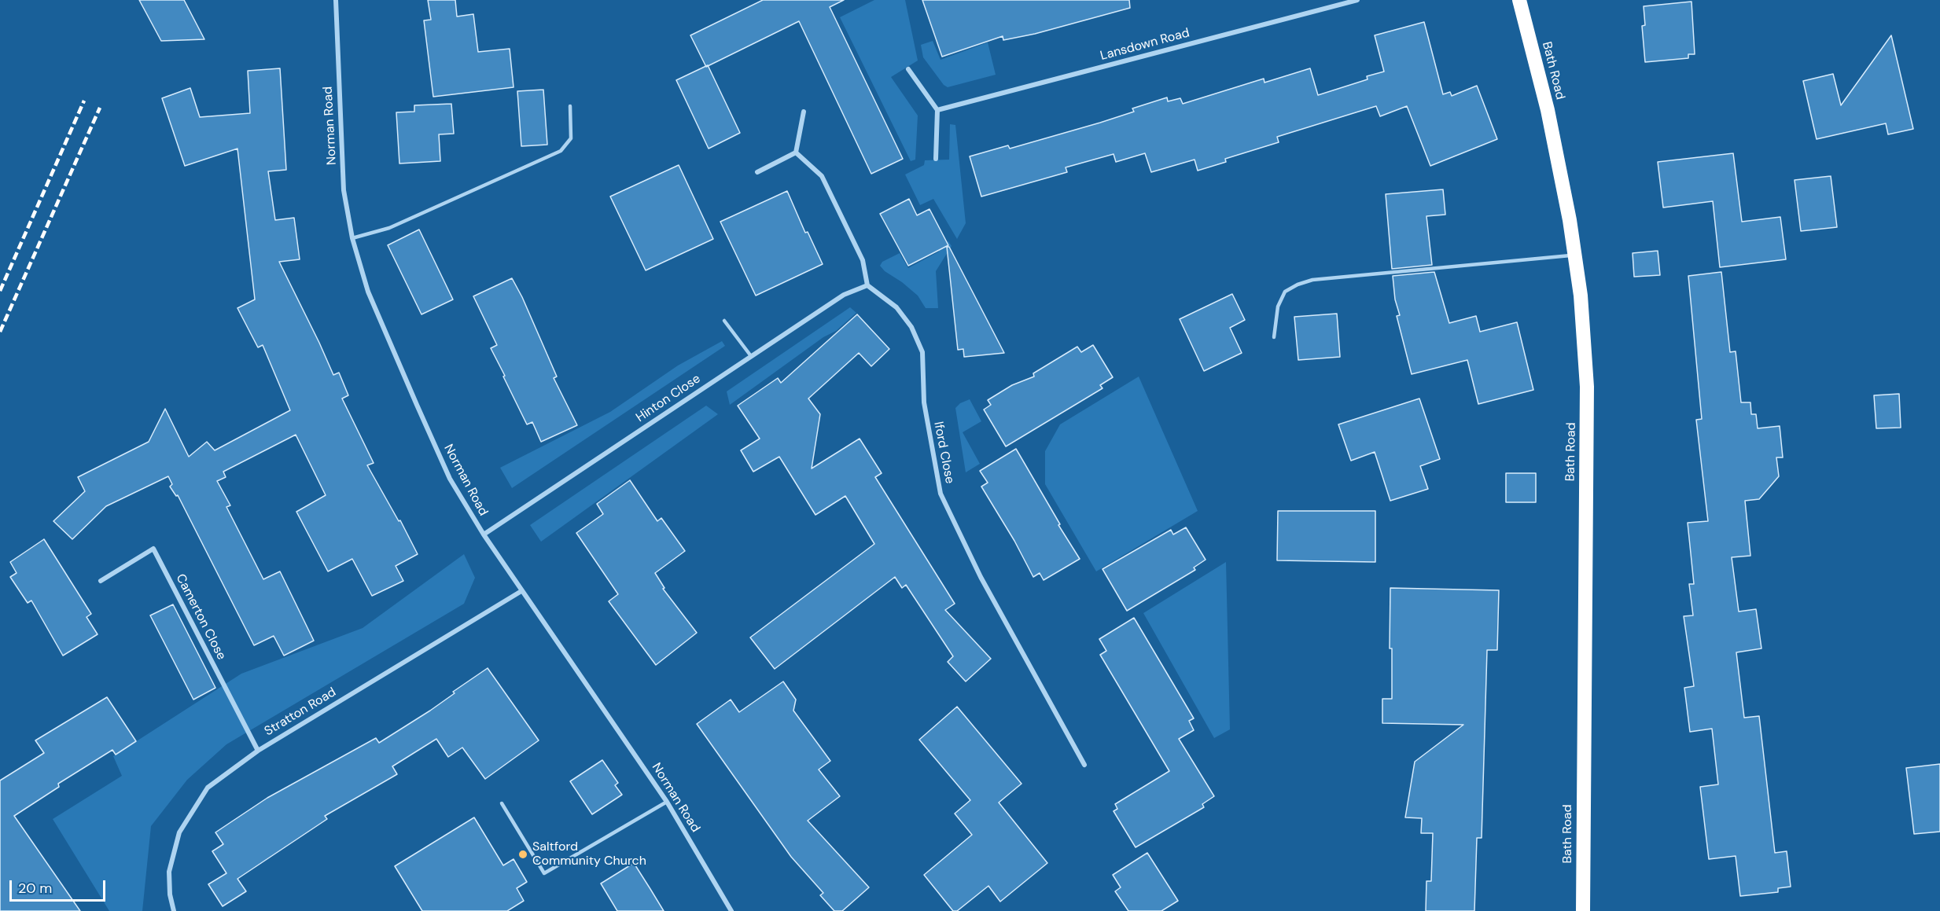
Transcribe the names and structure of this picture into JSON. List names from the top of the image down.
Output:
{
  "streets": {
    "highway": ["Bath Road"],
    "street": [
      "Lansdown Road",
      "Norman Road",
      "Hinton Close",
      "Iford Close",
      "Camerton Close",
      "Stratton Road"
    ]
  },
  "crossings": [
    ["Norman Road", "Hinton Close"],
    ["Norman Road", "Stratton Road"],
    ["Hinton Close", "Iford Close"],
    ["Camerton Close", "Stratton Road"]
  ],
  "places": ["Saltford Community Church"],
  "scale_bar": "20 m"
}
